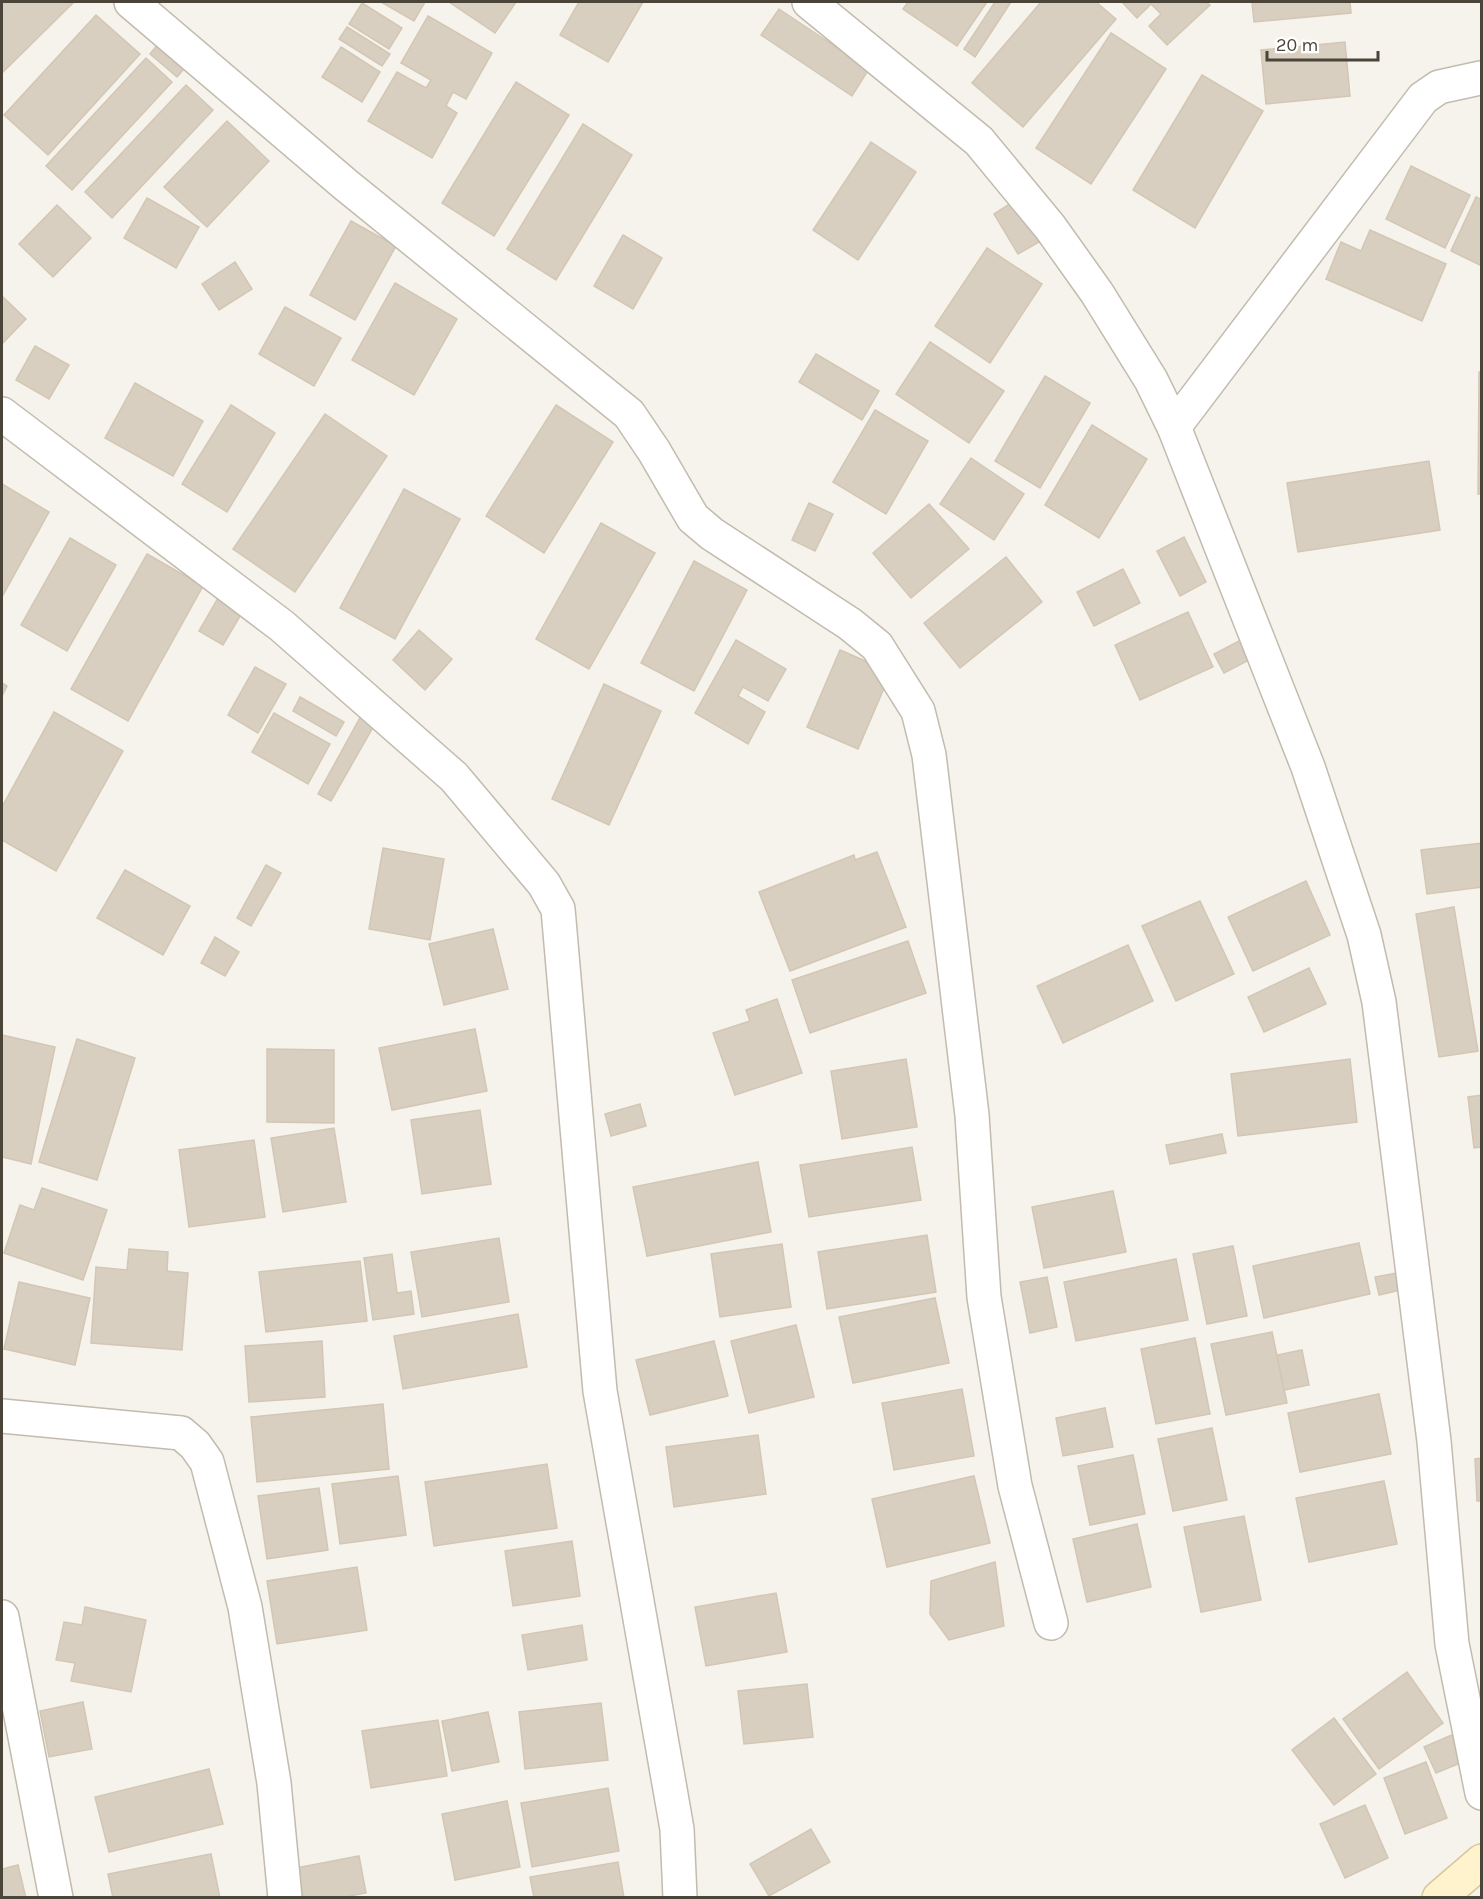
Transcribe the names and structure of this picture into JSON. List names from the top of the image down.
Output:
{
  "scale_bar": "20 m"
}
